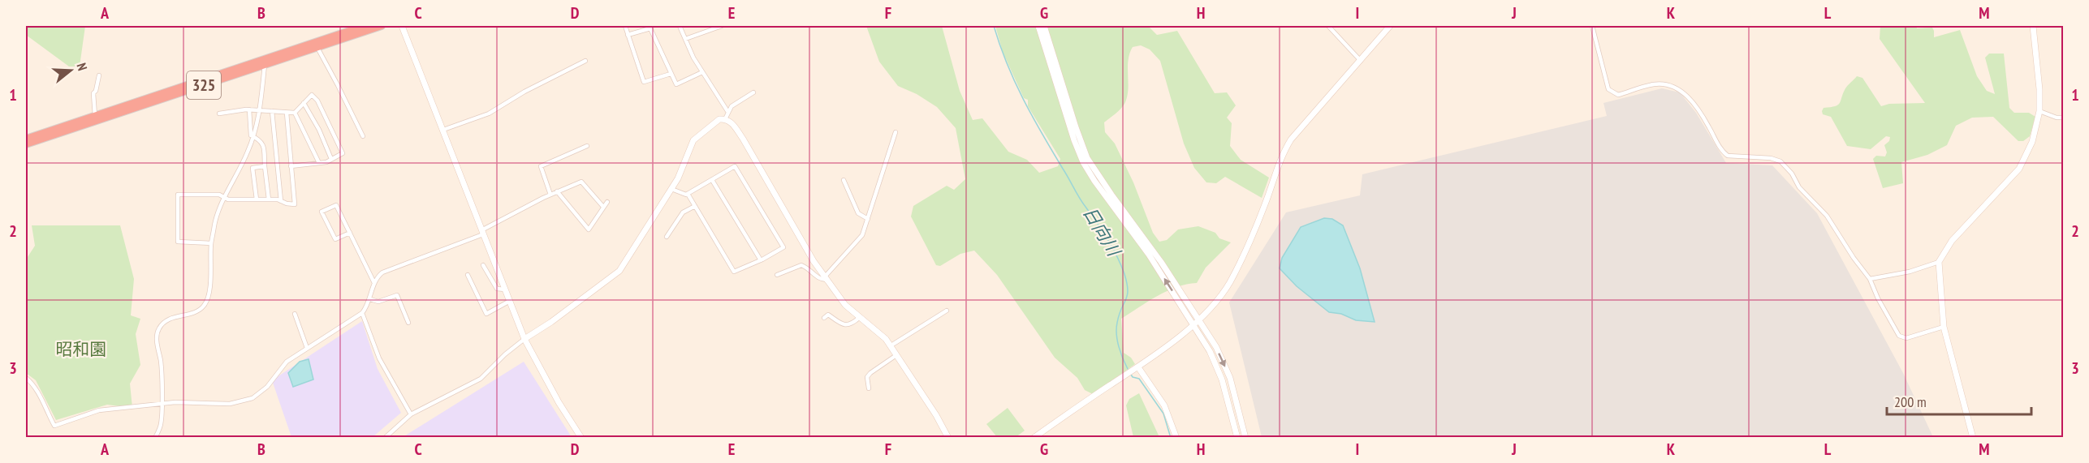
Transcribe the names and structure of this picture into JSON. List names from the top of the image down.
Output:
{
  "streets": {
    "highway": ["325"]
  },
  "water": ["日向川"],
  "parks": ["昭和園"],
  "scale_bar": "200 m",
  "north": "right",
  "grid": {
    "columns": [
      "A",
      "B",
      "C",
      "D",
      "E",
      "F",
      "G",
      "H",
      "I",
      "J",
      "K",
      "L",
      "M"
    ],
    "rows": ["1", "2", "3"]
  }
}
